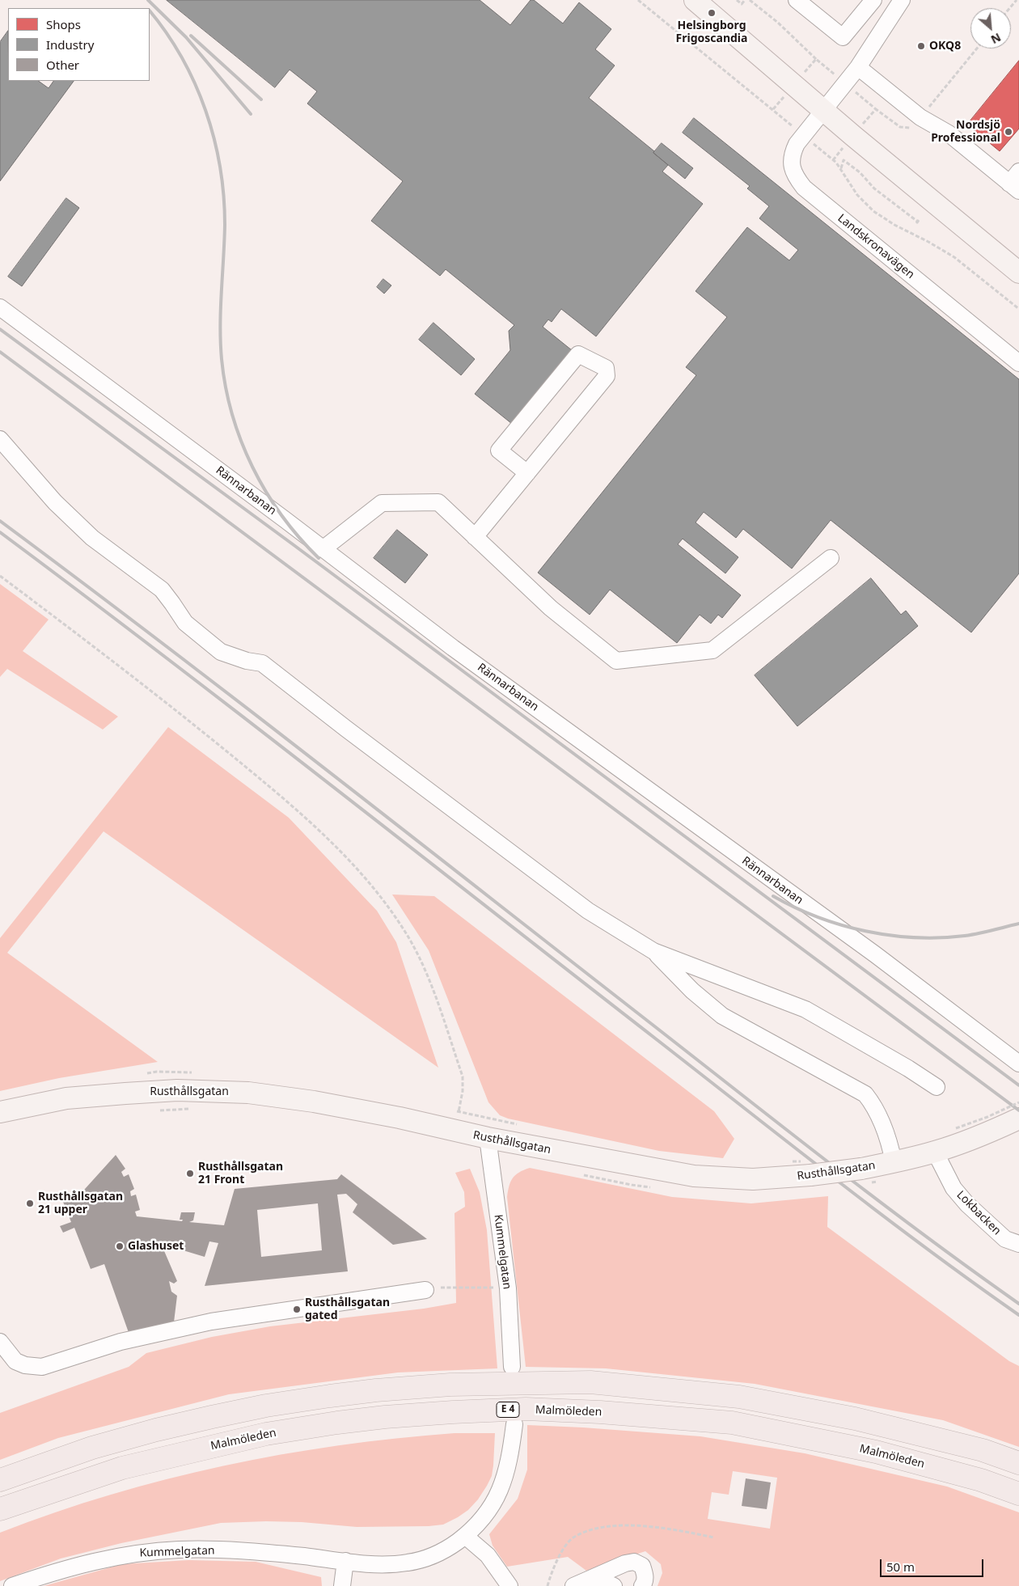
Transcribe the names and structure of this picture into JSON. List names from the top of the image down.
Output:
{
  "streets": {
    "highway": ["E 4", "Malmöleden"],
    "main road": ["Rusthållsgatan"],
    "street": [
      "Landskronavägen",
      "Rännarbanan",
      "Lokbacken",
      "Kummelgatan"
    ]
  },
  "crossings": [
    ["Rusthållsgatan", "Lokbacken"],
    ["Rusthållsgatan", "Kummelgatan"]
  ],
  "places": [
    "Helsingborg Frigoscandia",
    "OKQ8",
    "Nordsjö Professional",
    "Rusthållsgatan 21 Front",
    "Rusthållsgatan 21 upper",
    "Glashuset",
    "Rusthållsgatan gated"
  ],
  "legend": ["Shops", "Industry", "Other"],
  "scale_bar": "50 m",
  "north": "bottom right"
}
